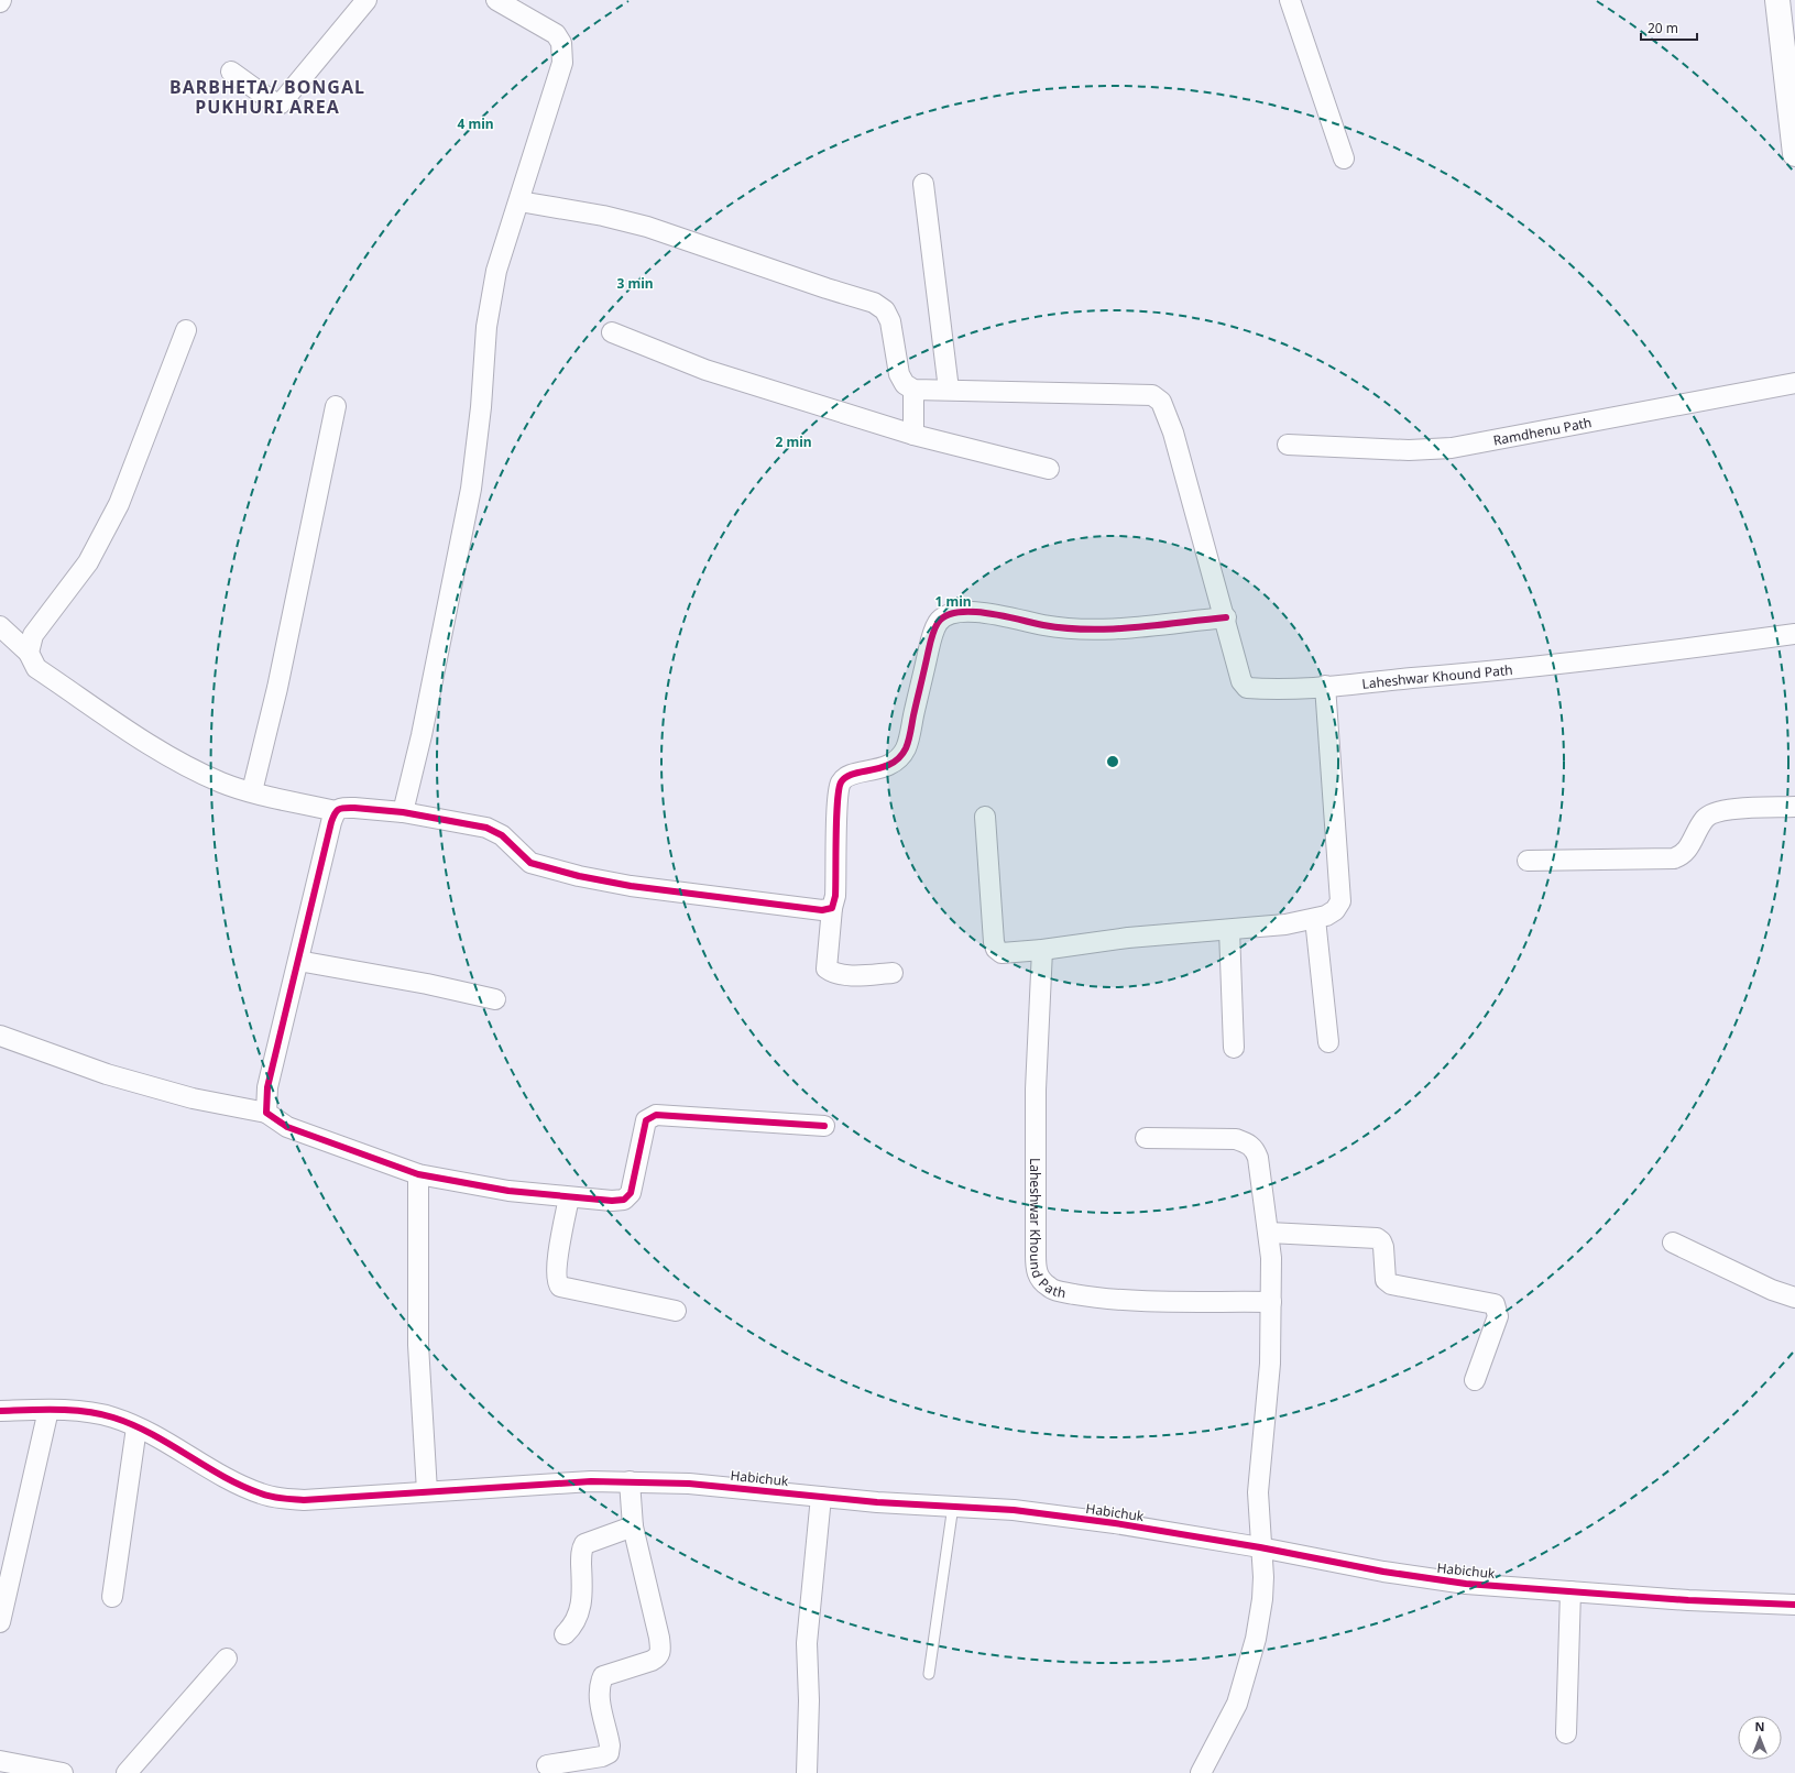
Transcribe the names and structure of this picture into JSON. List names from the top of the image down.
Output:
{
  "streets": {
    "street": ["Ramdhenu Path", "Laheshwar Khound Path", "Habichuk"]
  },
  "districts": ["BARBHETA/ BONGAL PUKHURI AREA"],
  "scale_bar": "20 m",
  "north": "top",
  "rings": [
    "4 min",
    "3 min",
    "2 min",
    "1 min"
  ]
}
